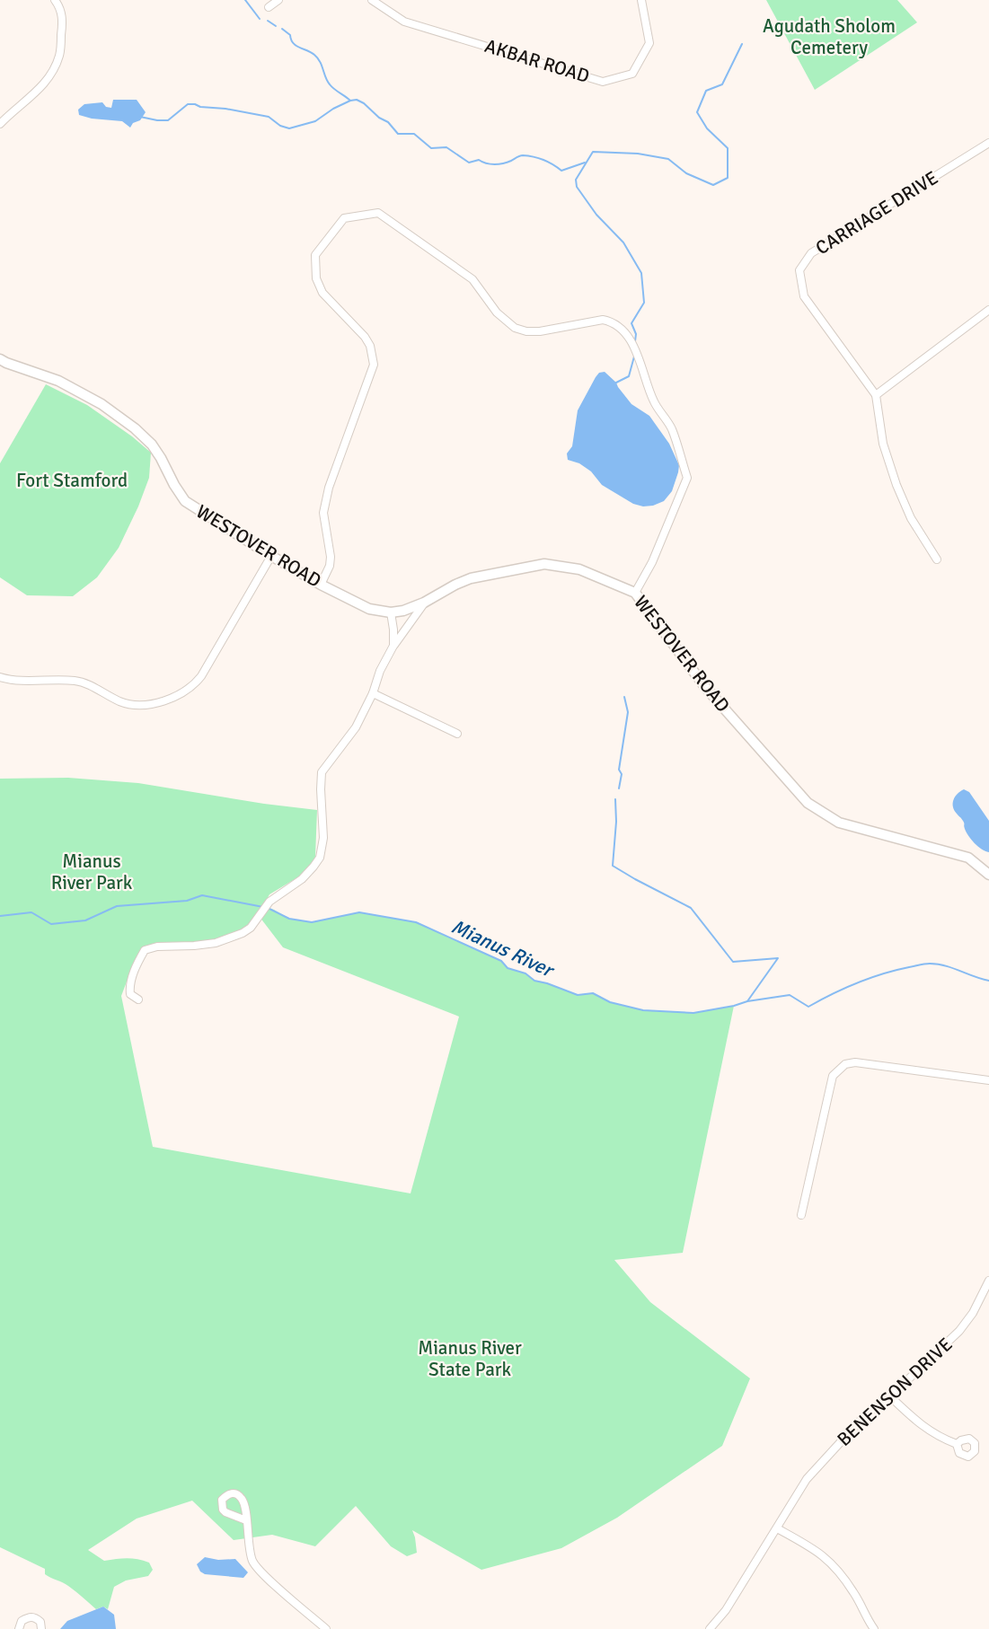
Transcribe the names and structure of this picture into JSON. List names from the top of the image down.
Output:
{
  "streets": {
    "street": [
      "AKBAR ROAD",
      "CARRIAGE DRIVE",
      "WESTOVER ROAD",
      "BENENSON DRIVE"
    ]
  },
  "water": ["Mianus River"],
  "parks": [
    "Agudath Sholom Cemetery",
    "Fort Stamford",
    "Mianus River Park",
    "Mianus River State Park"
  ]
}
